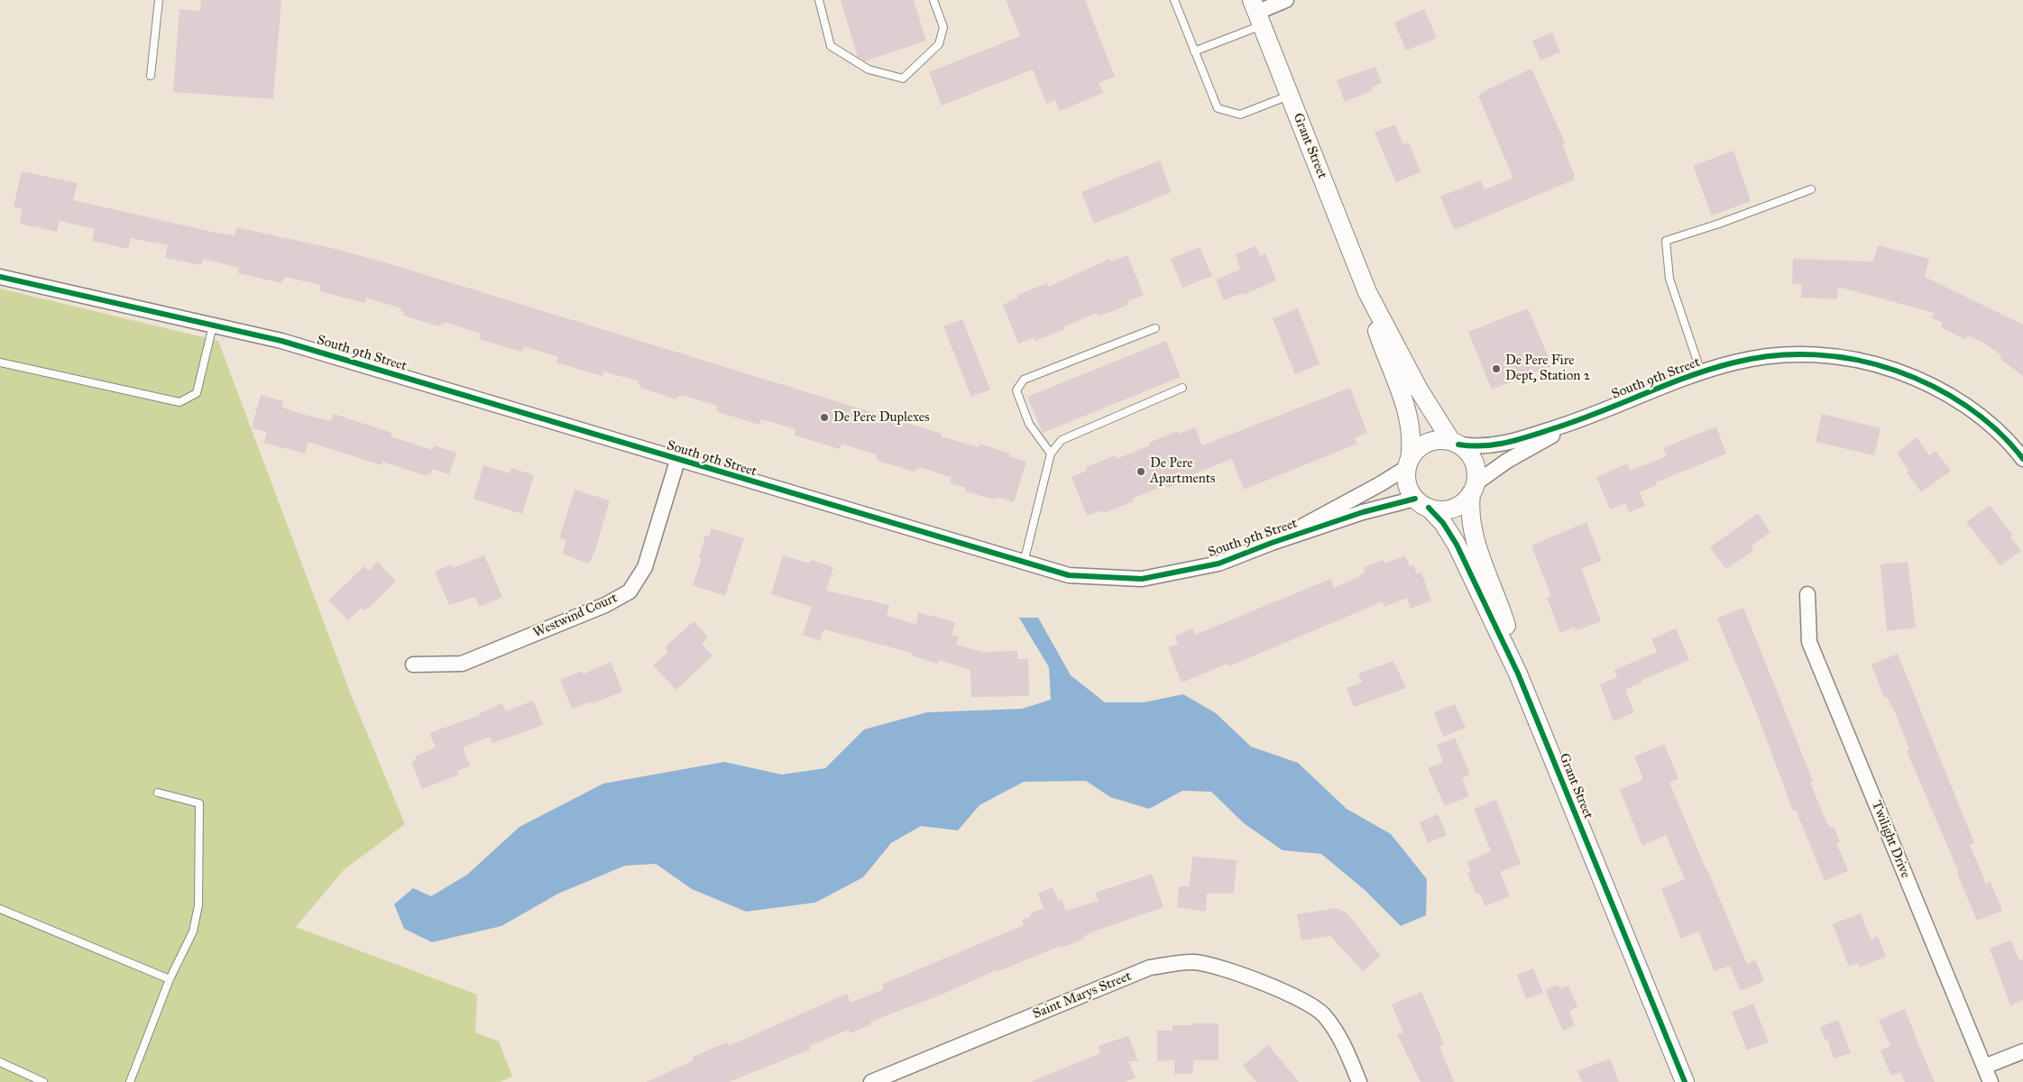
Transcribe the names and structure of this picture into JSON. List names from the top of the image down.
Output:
{
  "streets": {
    "street": [
      "Grant Street",
      "South 9th Street",
      "Westwind Court",
      "Twilight Drive",
      "Saint Marys Street"
    ]
  },
  "crossings": [
    ["Grant Street", "South 9th Street"],
    ["South 9th Street", "Westwind Court"]
  ],
  "places": ["De Pere Fire Dept, Station 2", "De Pere Duplexes", "De Pere Apartments"]
}
